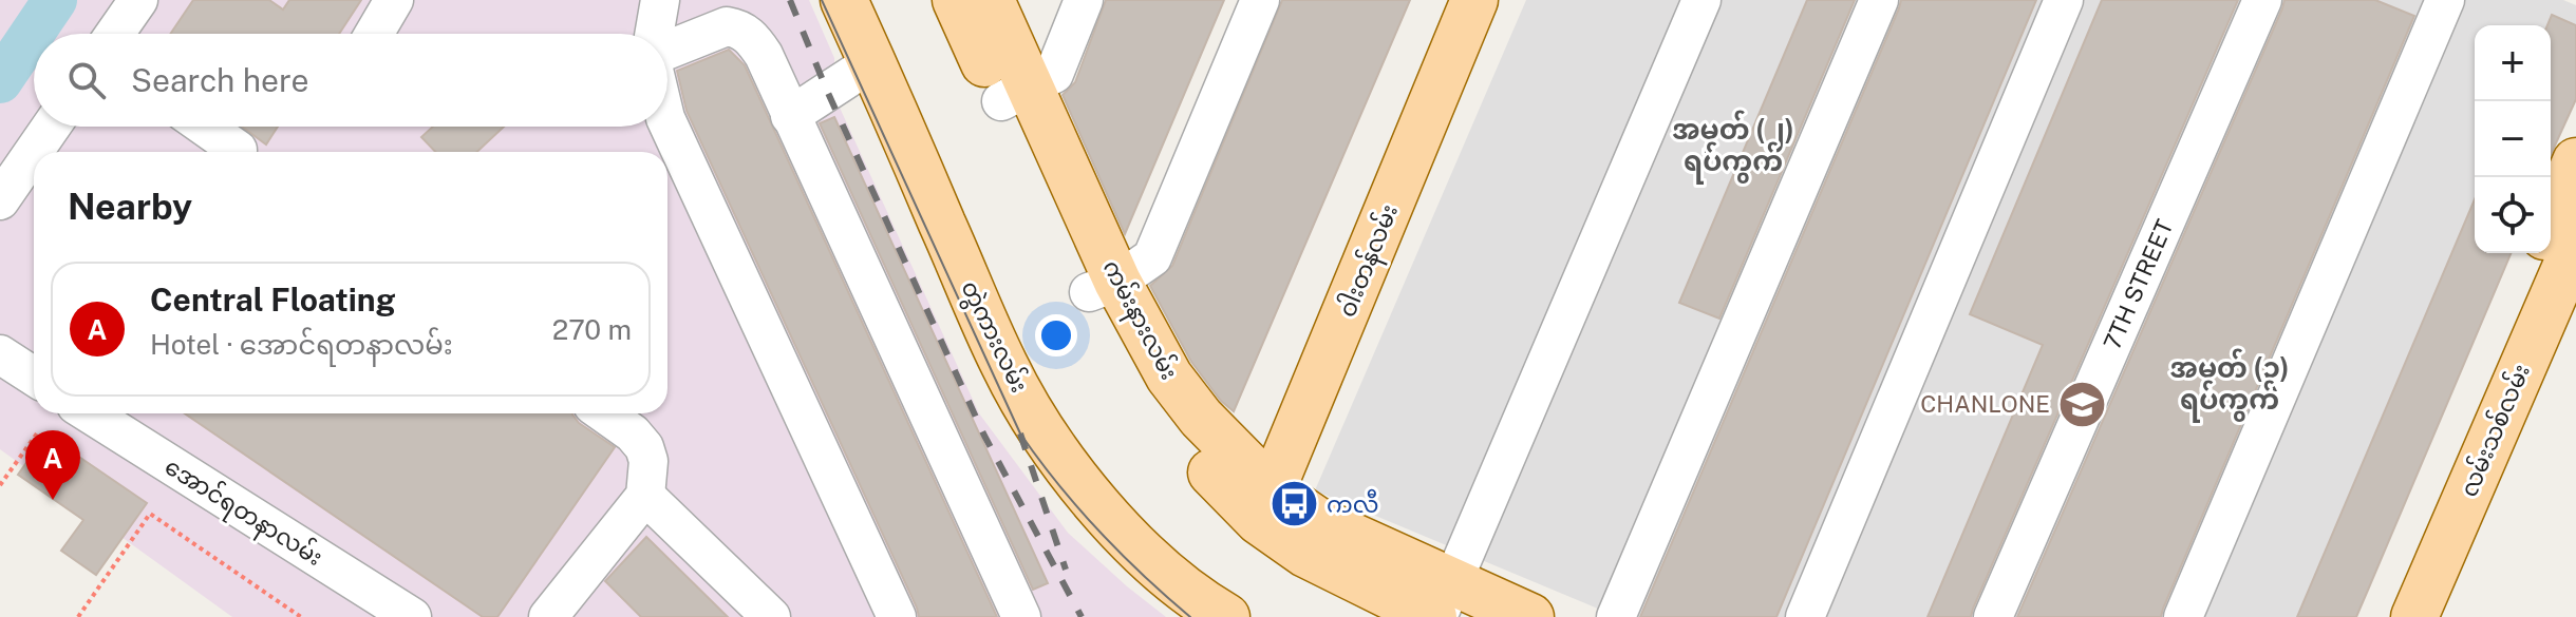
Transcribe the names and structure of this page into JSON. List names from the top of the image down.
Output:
{
  "streets": {
    "main road": [
      "ဝါးတန်လမ်း",
      "ကမ်းနားလမ်း",
      "တွဲကားလမ်း",
      "လမ်းသစ်လမ်း"
    ],
    "street": ["7TH STREET", "အောင်ရတနာလမ်း"]
  },
  "crossings": [
    ["ဝါးတန်လမ်း", "ကမ်းနားလမ်း"]
  ],
  "districts": ["အမှတ် (၂) ရပ်ကွက်", "အမှတ် (၃) ရပ်ကွက်"],
  "places": {
    "school or university": ["CHANLONE"],
    "bus stop": ["ကလီ"]
  },
  "page": {
    "map_buttons": ["+", "−"],
    "search": "Search here",
    "heading": "Nearby",
    "list": [
      {
        "mark": "A",
        "name": "Central Floating",
        "note": "Hotel · အောင်ရတနာလမ်း",
        "value": "270 m"
      }
    ],
    "pins": "A"
  }
}
